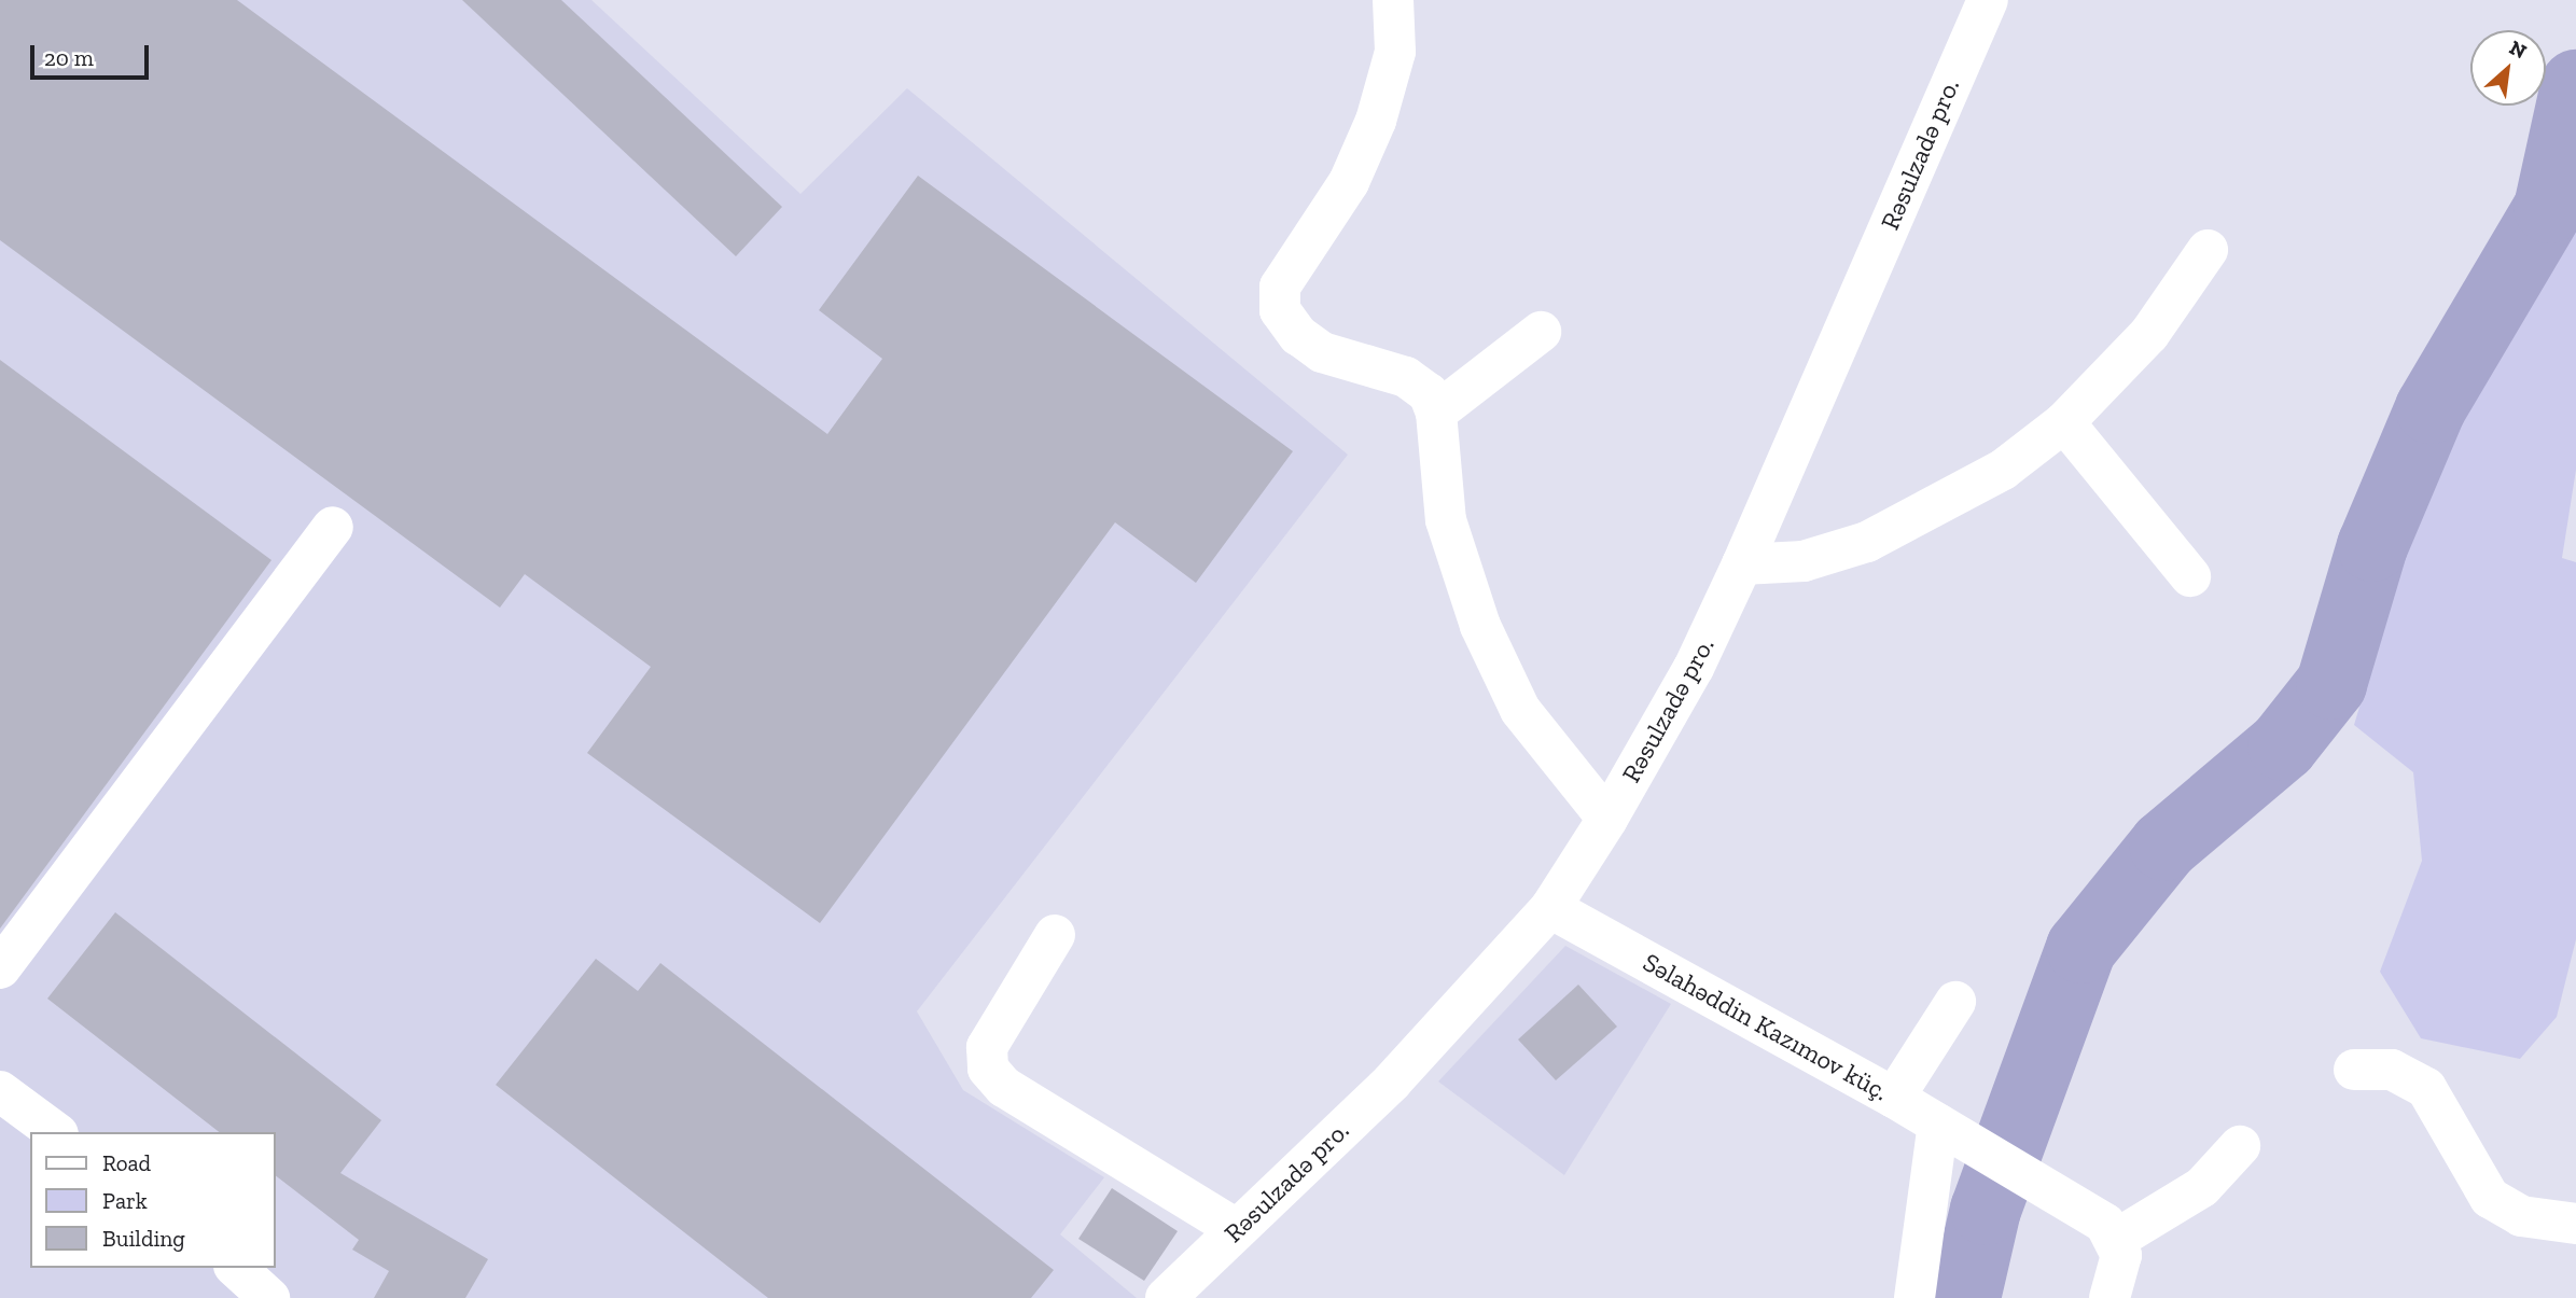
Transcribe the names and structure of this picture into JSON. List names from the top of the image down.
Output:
{
  "streets": {
    "street": ["Rəsulzadə pro.", "Səlahəddin Kazımov küç."]
  },
  "crossings": [
    ["Rəsulzadə pro.", "Səlahəddin Kazımov küç."]
  ],
  "legend": ["Road", "Park", "Building"],
  "scale_bar": "20 m",
  "north": "top right"
}
